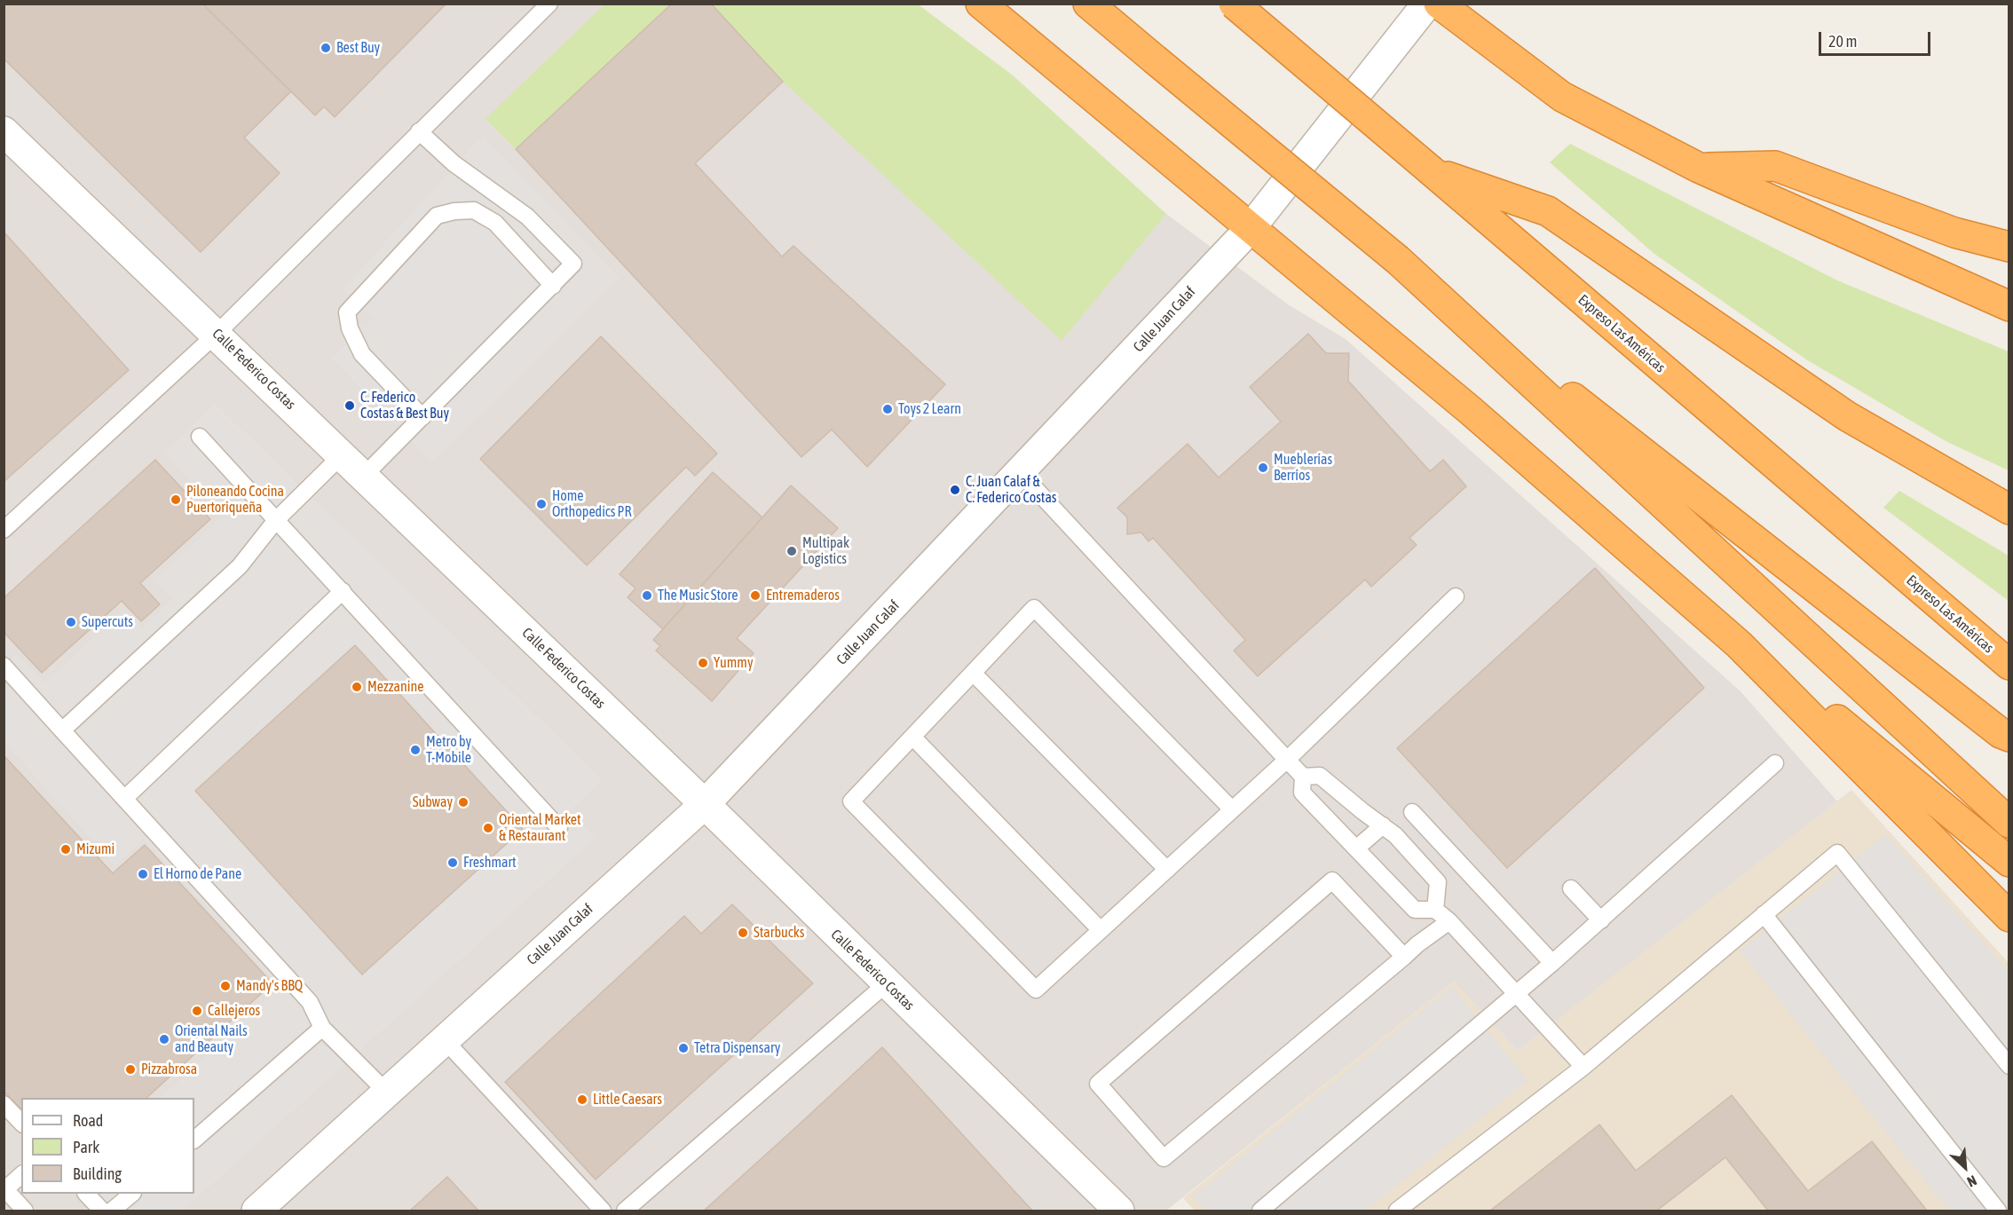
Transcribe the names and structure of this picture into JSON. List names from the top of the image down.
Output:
{
  "streets": {
    "highway": ["Expreso Las Américas"],
    "street": ["Calle Juan Calaf", "Calle Federico Costas"]
  },
  "crossings": [
    ["Calle Juan Calaf", "Calle Federico Costas"]
  ],
  "places": [
    "Best Buy",
    "C. Federico Costas & Best Buy",
    "Toys 2 Learn",
    "Mueblerías Berríos",
    "C. Juan Calaf & C. Federico Costas",
    "Piloneando Cocina Puertoriqueña",
    "Home Orthopedics PR",
    "Multipak Logistics",
    "The Music Store",
    "Entremaderos",
    "Supercuts",
    "Yummy",
    "Mezzanine",
    "Metro by T-Mobile",
    "Subway",
    "Oriental Market & Restaurant",
    "Mizumi",
    "Freshmart",
    "El Horno de Pane",
    "Starbucks",
    "Mandy's BBQ",
    "Callejeros",
    "Oriental Nails and Beauty",
    "Tetra Dispensary",
    "Pizzabrosa",
    "Little Caesars"
  ],
  "legend": ["Road", "Park", "Building"],
  "scale_bar": "20 m",
  "north": "bottom right"
}
